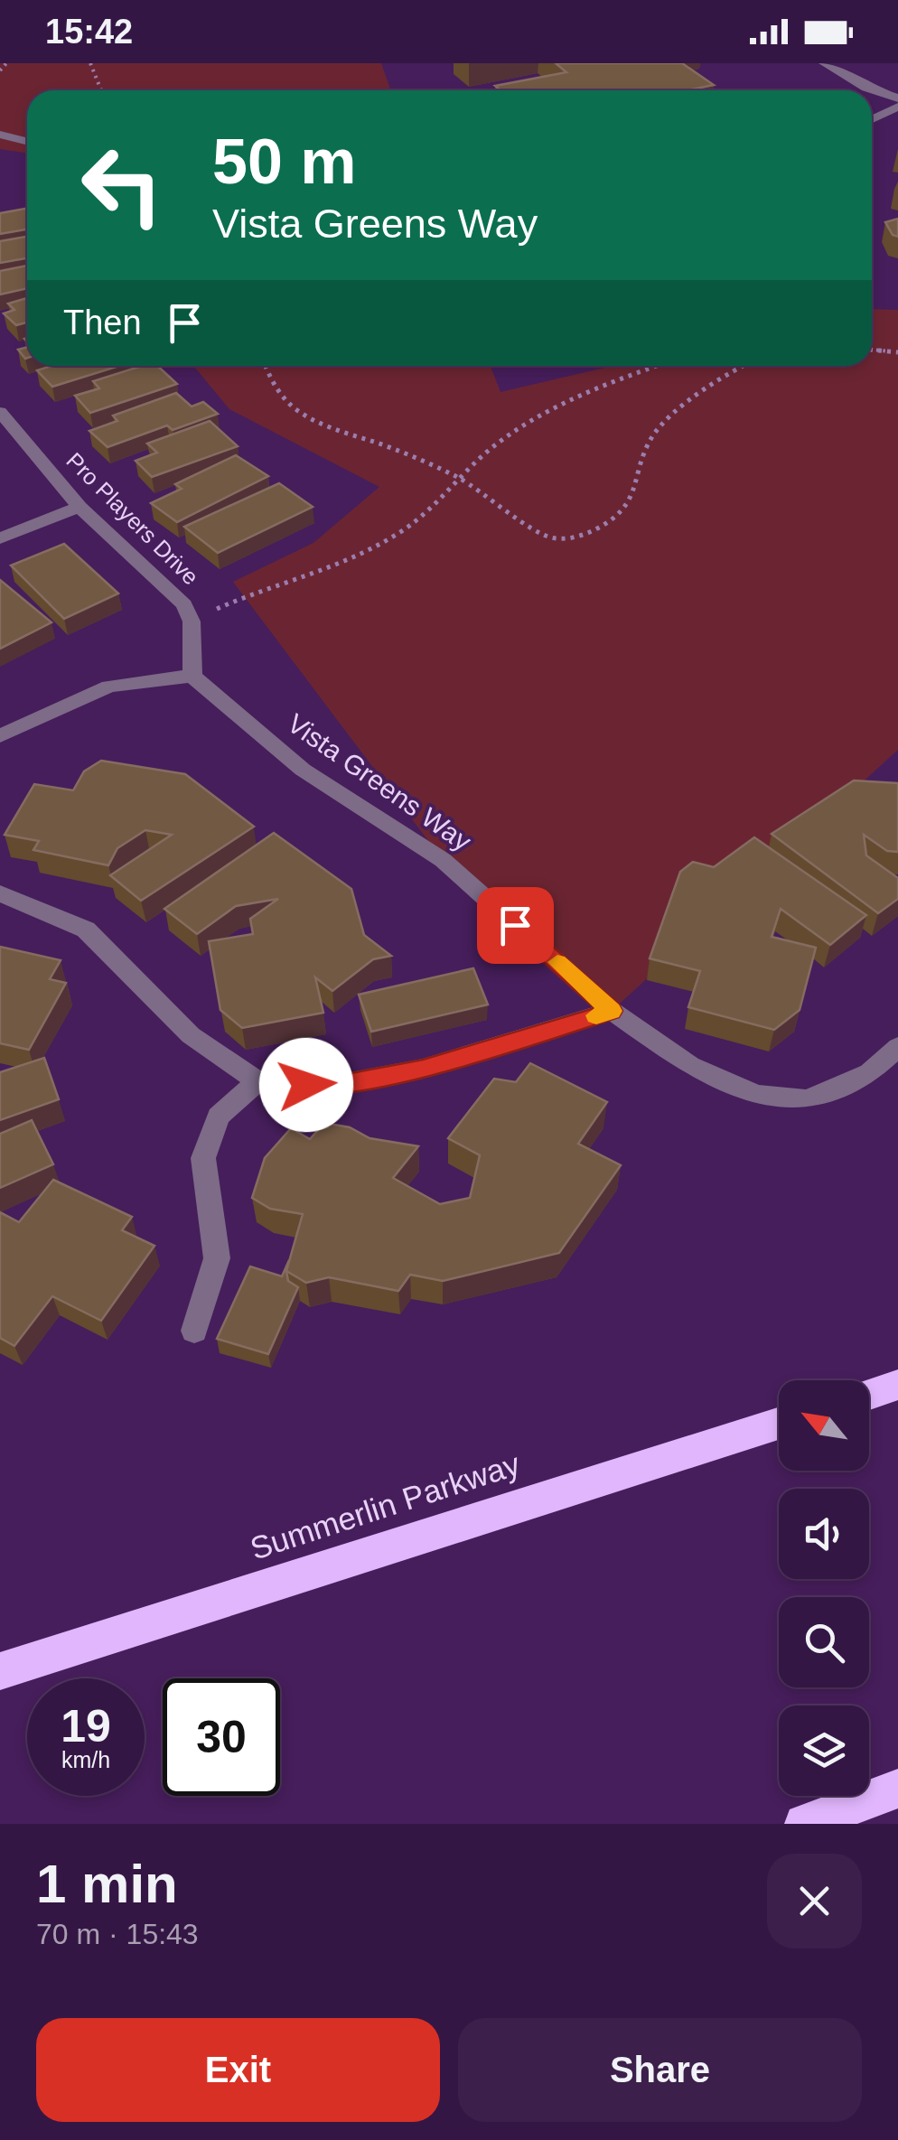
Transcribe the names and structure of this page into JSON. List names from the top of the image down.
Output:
{
  "streets": {
    "highway": ["Summerlin Parkway"],
    "street": ["Pro Players Drive", "Vista Greens Way"]
  },
  "crossings": [
    ["Pro Players Drive", "Vista Greens Way"]
  ],
  "north": "top left",
  "page": {
    "status": "15:42",
    "turn": ["50 m", "Vista Greens Way"],
    "then": "Then",
    "speed": "19 km/h",
    "limit": "30",
    "heading": ["1 min", "70 m · 15:43"],
    "buttons": ["Exit", "Share"]
  }
}
